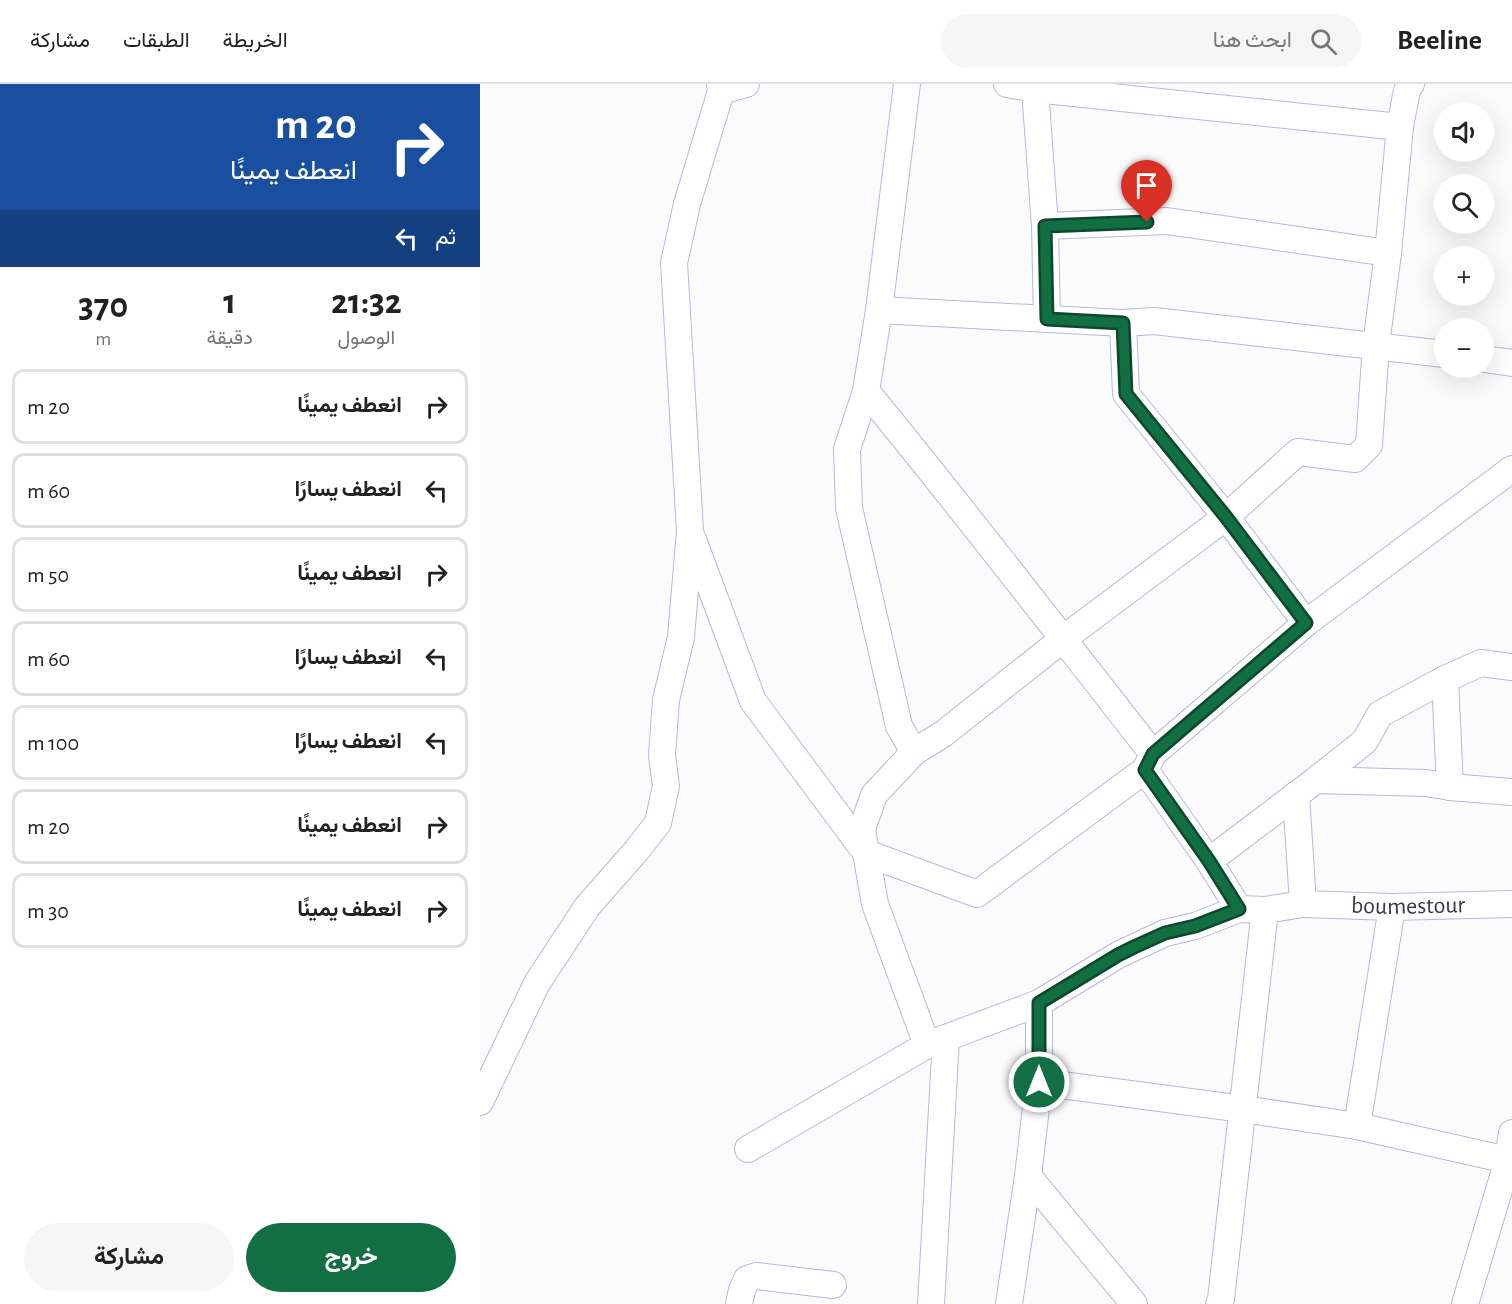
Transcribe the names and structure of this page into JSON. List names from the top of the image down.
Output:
{
  "streets": {
    "street": ["boumestour"]
  },
  "page": {
    "header": "Beeline",
    "search": "ابحث هنا",
    "nav": ["الخريطة", "الطبقات", "مشاركة"],
    "turn": ["20 m", "انعطف يمينًا"],
    "map_buttons": ["+", "−"],
    "then": "ثم",
    "eta": [
      "21:32",
      "الوصول",
      "1",
      "دقيقة",
      "370",
      "m"
    ],
    "list": [
      {
        "name": "انعطف يمينًا",
        "value": "20 m"
      },
      {
        "name": "انعطف يسارًا",
        "value": "60 m"
      },
      {
        "name": "انعطف يمينًا",
        "value": "50 m"
      },
      {
        "name": "انعطف يسارًا",
        "value": "60 m"
      },
      {
        "name": "انعطف يسارًا",
        "value": "100 m"
      },
      {
        "name": "انعطف يمينًا",
        "value": "20 m"
      },
      {
        "name": "انعطف يمينًا",
        "value": "30 m"
      }
    ],
    "buttons": ["خروج", "مشاركة"]
  }
}
